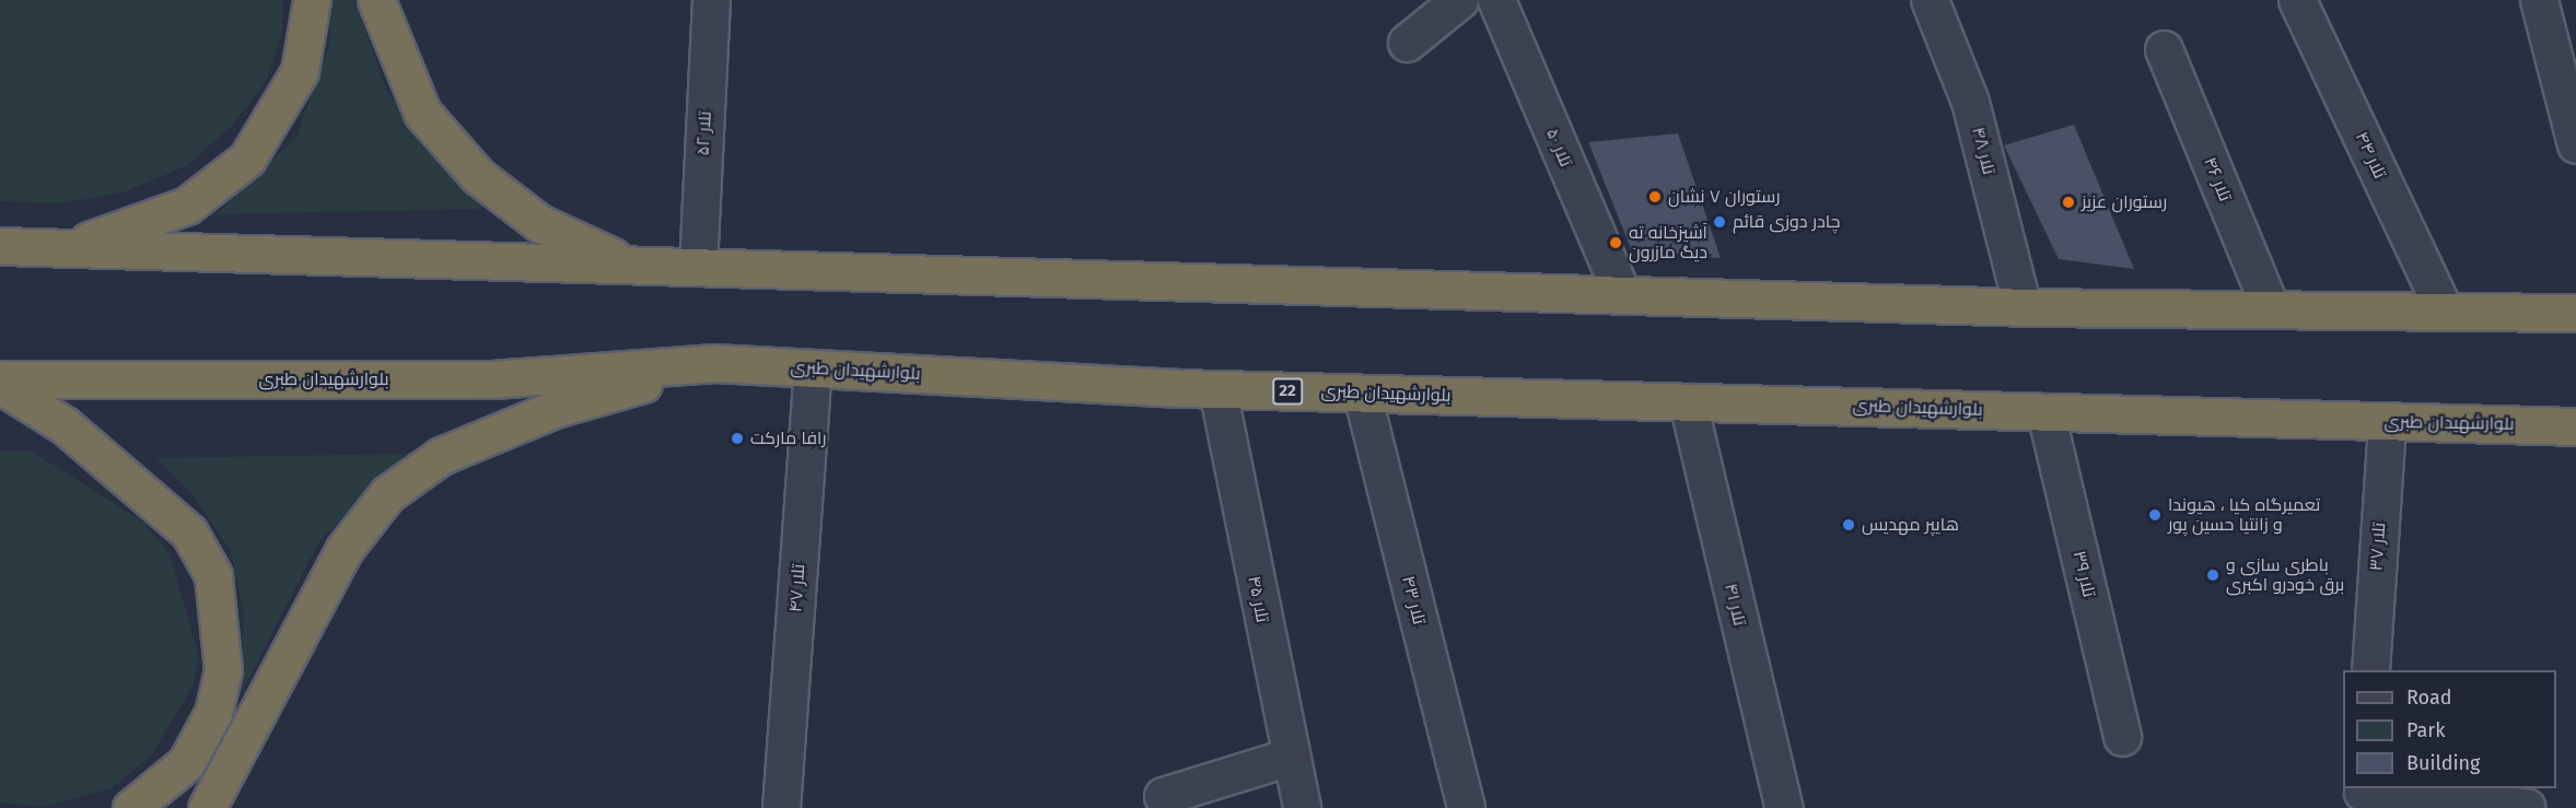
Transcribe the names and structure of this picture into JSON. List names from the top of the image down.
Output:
{
  "streets": {
    "highway": ["بلوارشهیدان طبری", "22"],
    "street": [
      "تلار ۵۲",
      "تلار ۵۰",
      "تلار ۴۸",
      "تلار ۴۴",
      "تلار ۴۶",
      "تلار ۳۷",
      "تلار ۳۹",
      "تلار ۴۷",
      "تلار ۴۵",
      "تلار ۴۳",
      "تلار ۴۱"
    ]
  },
  "crossings": [
    ["بلوارشهیدان طبری", "تلار ۳۷"],
    ["بلوارشهیدان طبری", "تلار ۳۹"],
    ["بلوارشهیدان طبری", "تلار ۴۷"],
    ["بلوارشهیدان طبری", "تلار ۴۵"],
    ["بلوارشهیدان طبری", "تلار ۴۳"],
    ["بلوارشهیدان طبری", "تلار ۴۱"]
  ],
  "places": [
    "رستوران ۷ نشان",
    "رستوران عزیز",
    "چادر دوزی قائم",
    "آشپزخانه ته دیگ مازرون",
    "رافا مارکت",
    "تعمیرگاه کیا ، هیوندا و زانتیا حسین پور",
    "هایپر مهدیس",
    "باطری سازی و برق خودرو اکبری"
  ],
  "legend": ["Road", "Park", "Building"]
}
